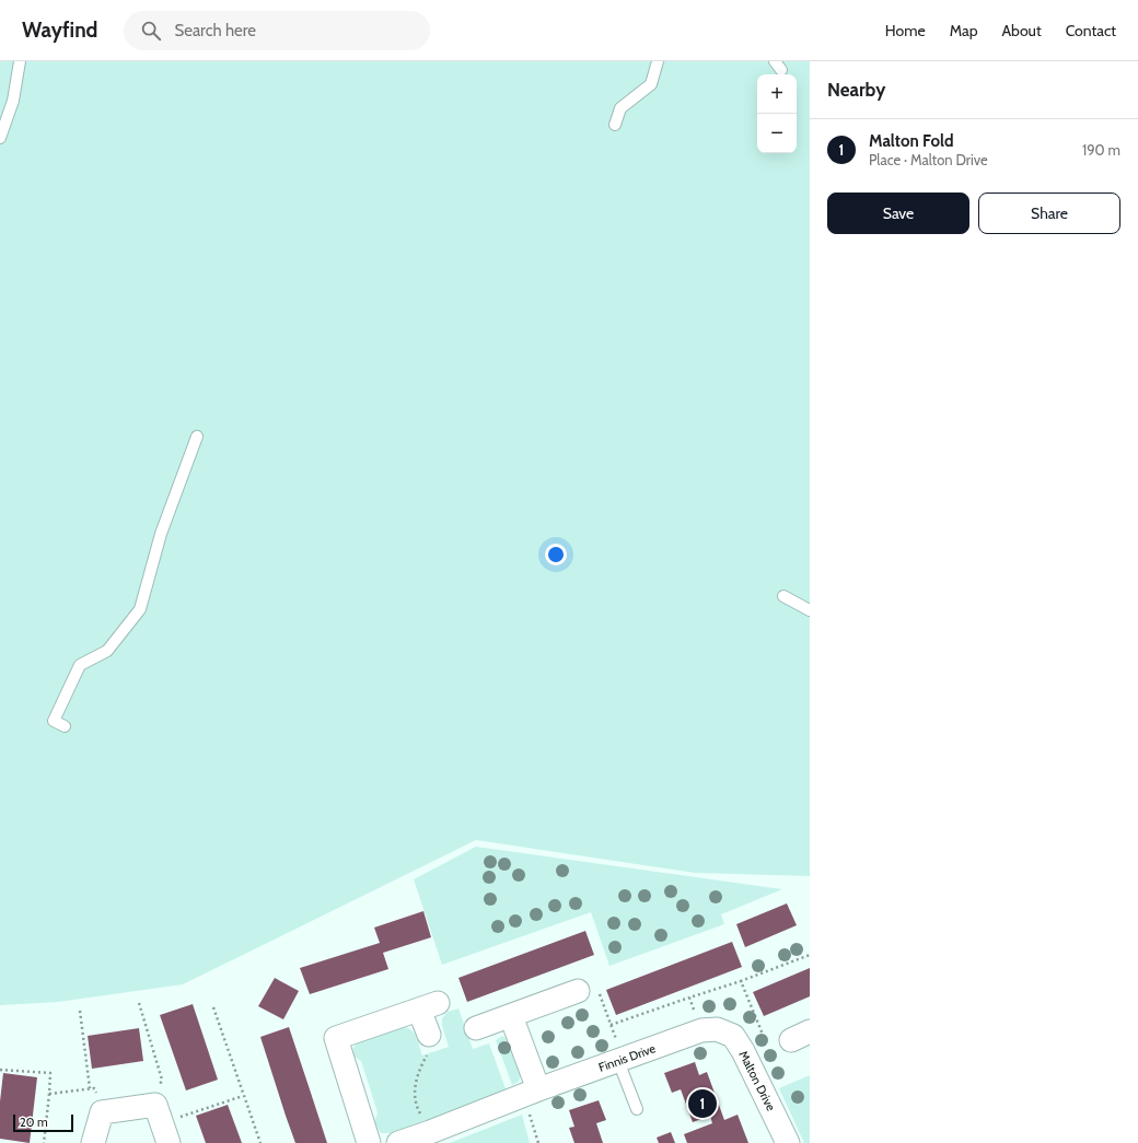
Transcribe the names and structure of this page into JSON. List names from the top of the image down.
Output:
{
  "streets": {
    "street": ["Finnis Drive", "Malton Drive"]
  },
  "crossings": [
    ["Finnis Drive", "Malton Drive"]
  ],
  "scale_bar": "20 m",
  "page": {
    "header": "Wayfind",
    "search": "Search here",
    "nav": [
      "Home",
      "Map",
      "About",
      "Contact"
    ],
    "heading": "Nearby",
    "map_buttons": ["+", "−"],
    "list": [
      {
        "mark": "1",
        "name": "Malton Fold",
        "note": "Place · Malton Drive",
        "value": "190 m"
      }
    ],
    "buttons": ["Save", "Share"],
    "pins": "1",
    "scale": "20 m"
  }
}
